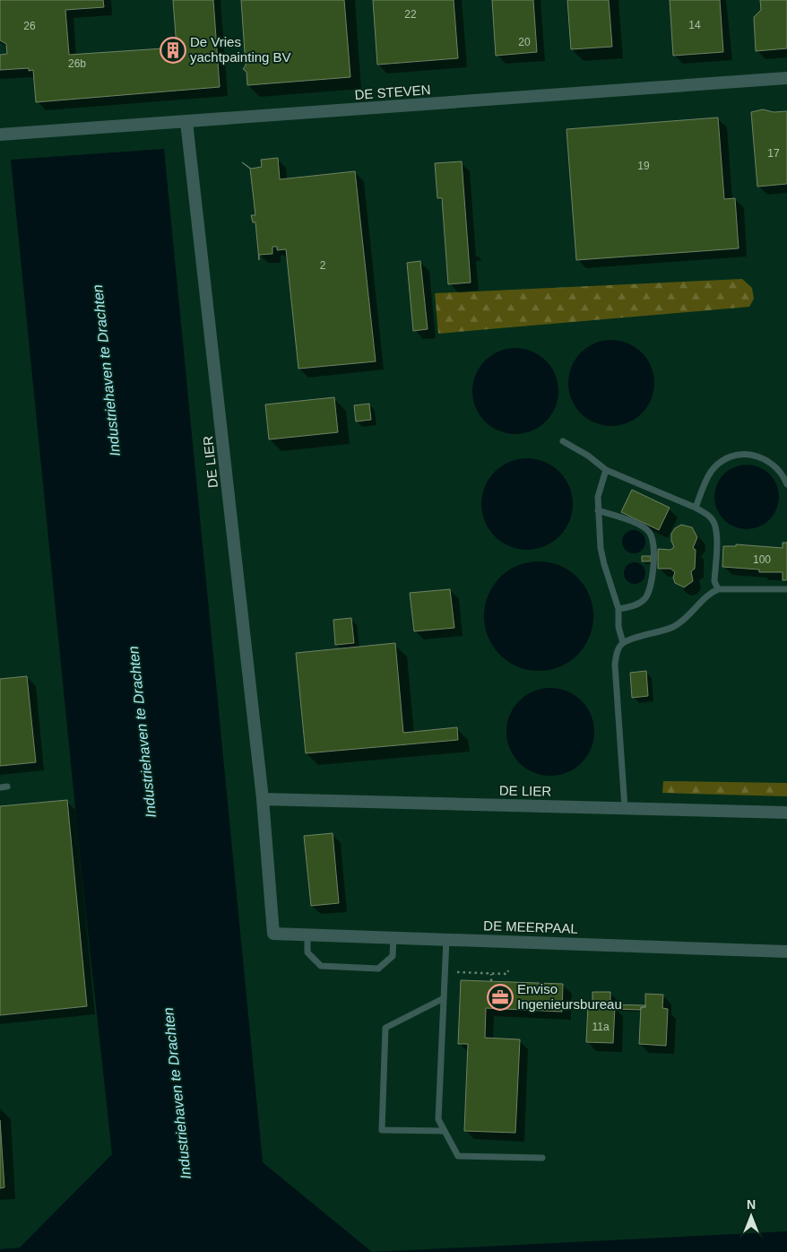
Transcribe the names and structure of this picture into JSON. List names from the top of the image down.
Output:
{
  "streets": {
    "street": ["DE STEVEN", "DE LIER", "DE MEERPAAL"]
  },
  "crossings": [
    ["DE STEVEN", "DE LIER"],
    ["DE LIER", "DE MEERPAAL"]
  ],
  "water": ["Industriehaven te Drachten"],
  "places": {
    "building": ["De Vries yachtpainting BV"],
    "office": ["Enviso Ingenieursbureau"]
  },
  "house_numbers": [
    "22",
    "14",
    "26",
    "20",
    "26b",
    "17",
    "19",
    "2",
    "100",
    "11a"
  ],
  "north": "top"
}
